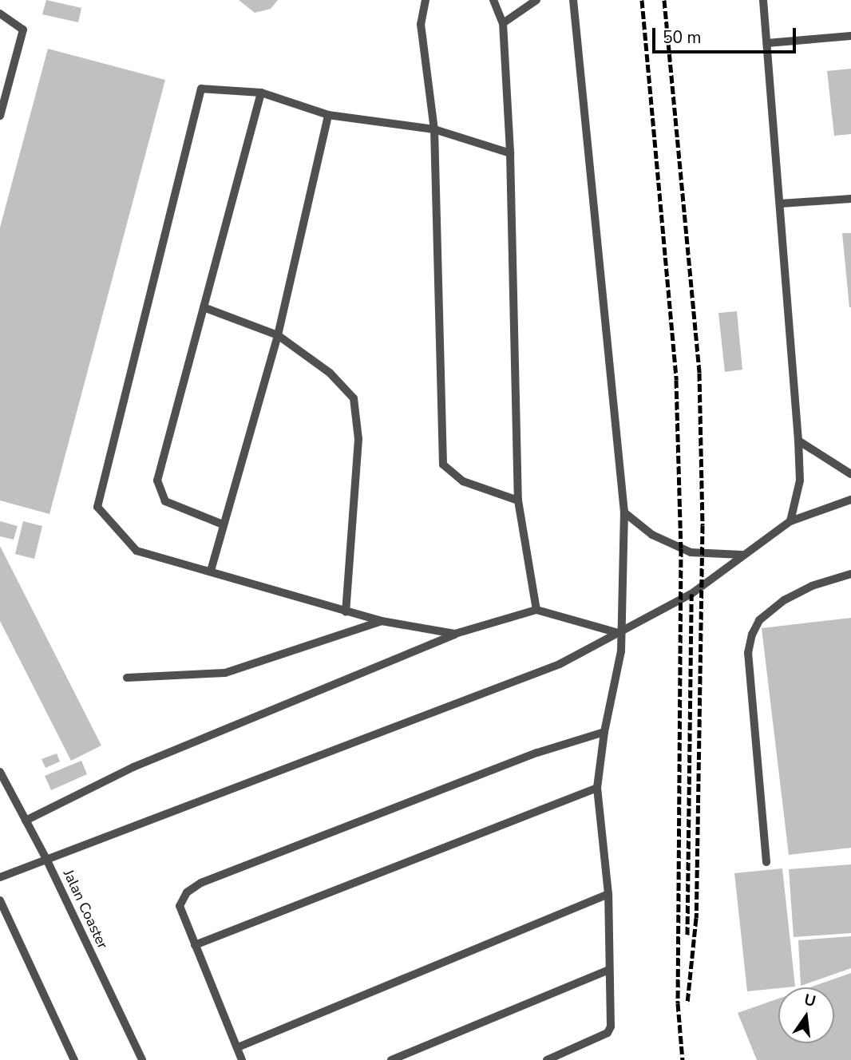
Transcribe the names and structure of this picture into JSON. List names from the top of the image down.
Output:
{
  "streets": {
    "lane": ["Jalan Coaster"]
  },
  "scale_bar": "50 m",
  "north": "top"
}
